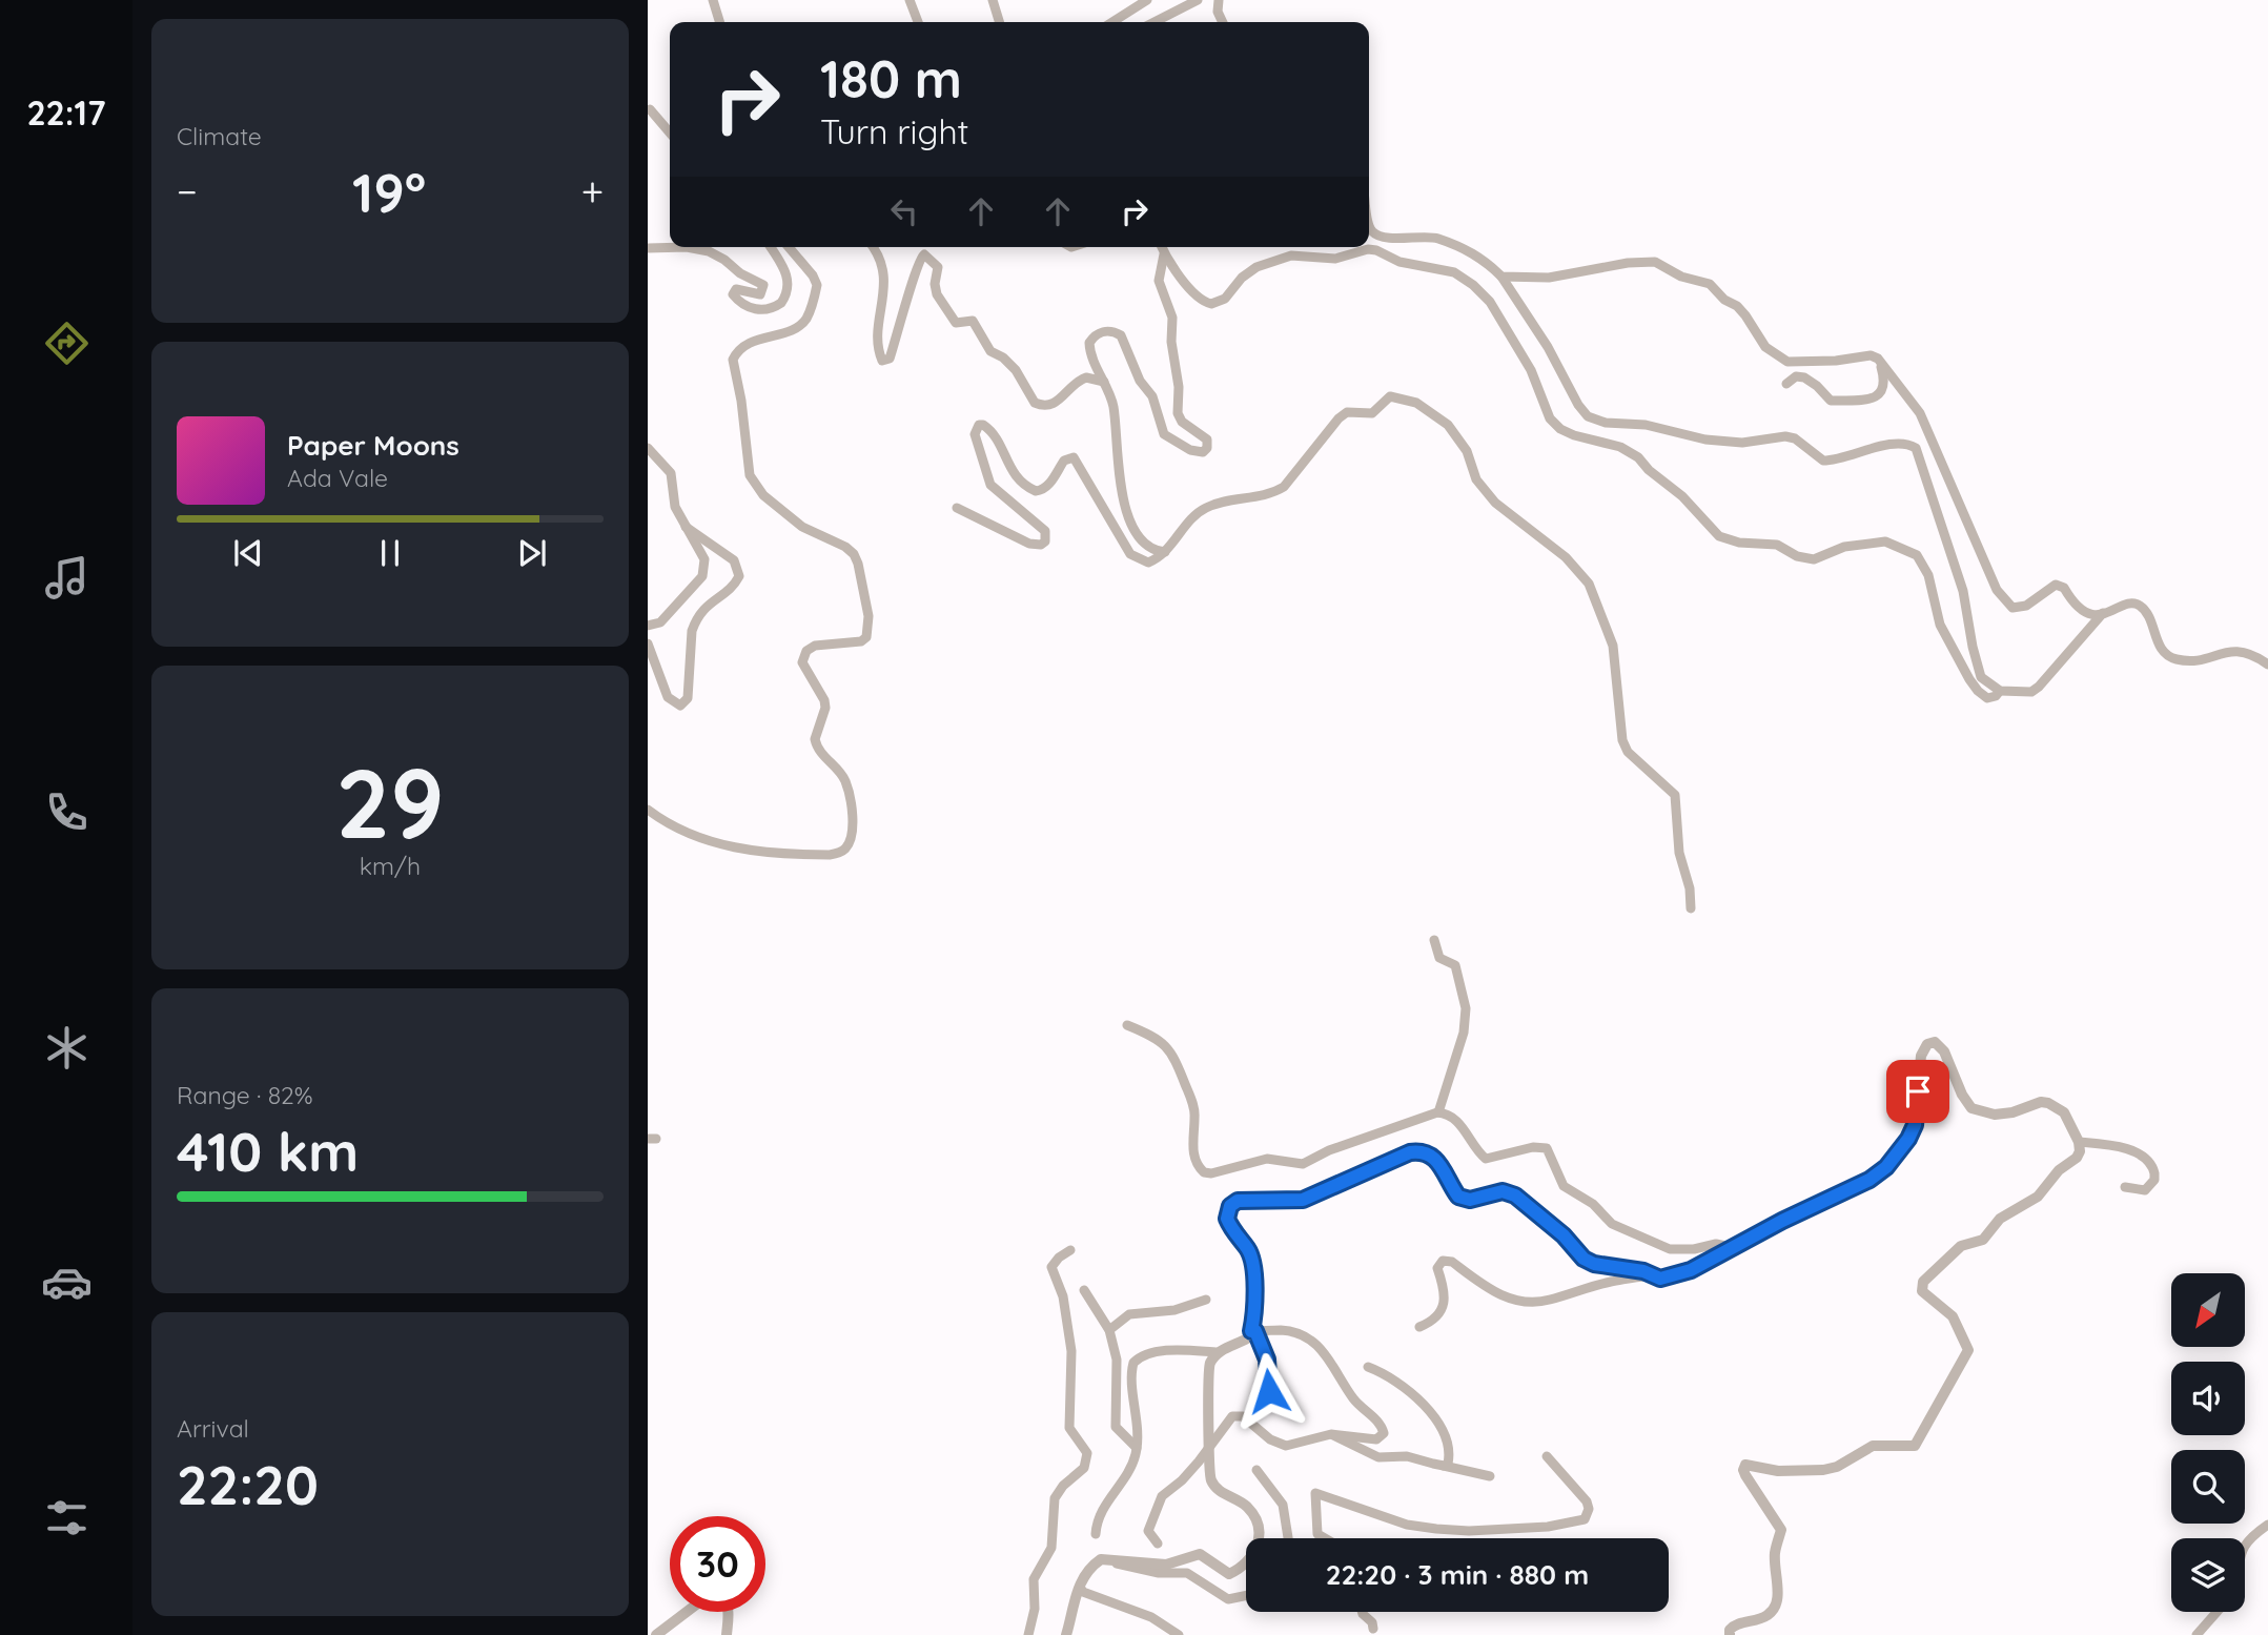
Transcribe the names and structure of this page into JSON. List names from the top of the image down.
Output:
{
  "north": "bottom left",
  "page": {
    "tabs": "22:17",
    "tile": [
      "Climate",
      ["29", "km/h"],
      ["Range · 82%", "410 km"],
      ["Arrival", "22:20"]
    ],
    "turn": ["180 m", "Turn right"],
    "heat": ["−", "19°", "+"],
    "song": ["Paper Moons", "Ada Vale"],
    "limit": "30",
    "trip": "22:20 · 3 min · 880 m"
  }
}
